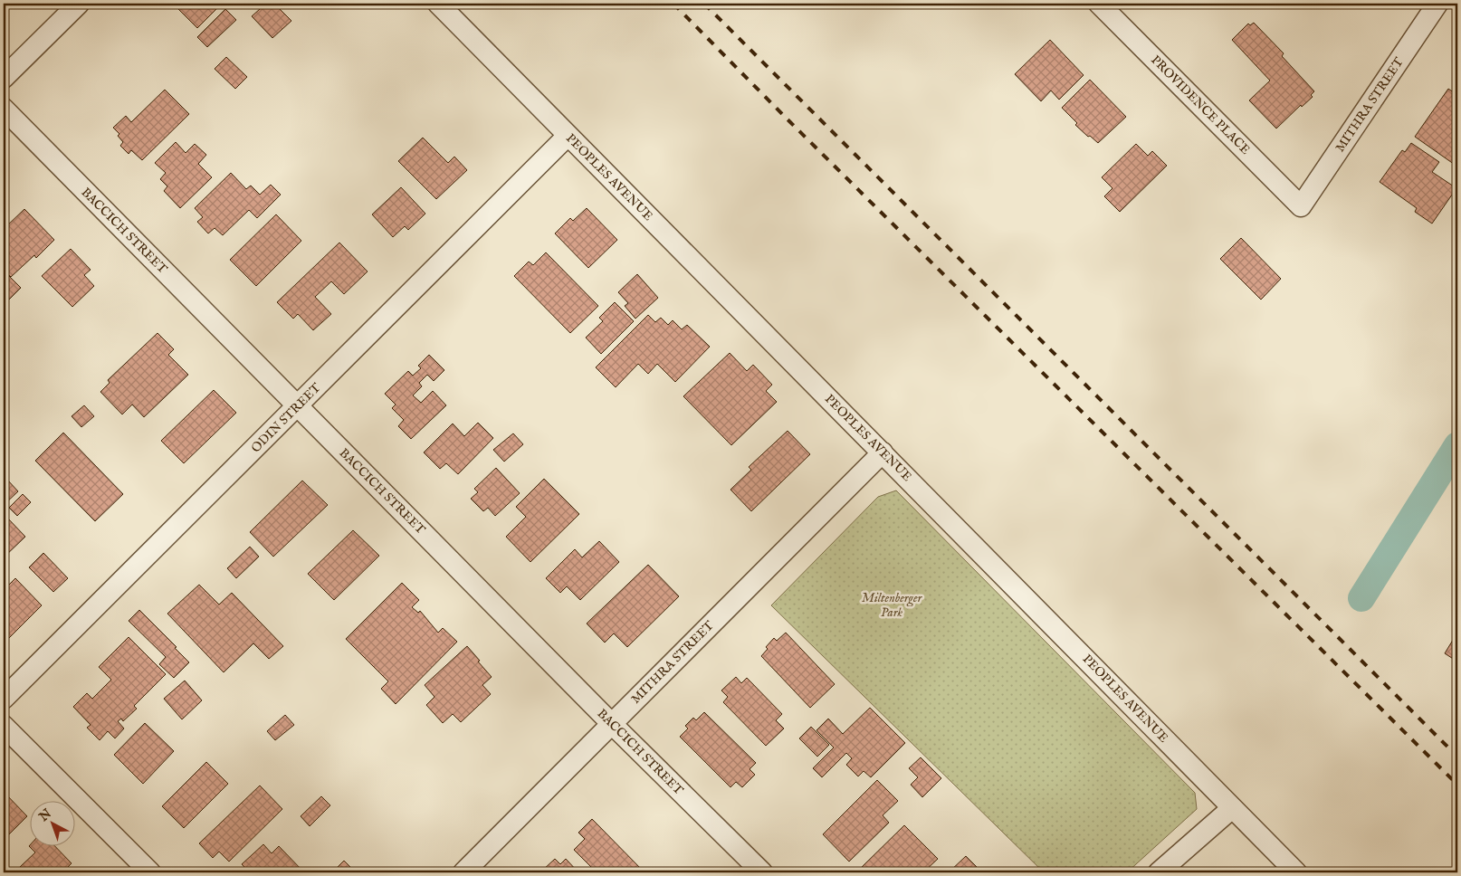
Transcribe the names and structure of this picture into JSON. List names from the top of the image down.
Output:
{
  "streets": {
    "street": [
      "PROVIDENCE PLACE",
      "MITHRA STREET",
      "PEOPLES AVENUE",
      "BACCICH STREET",
      "ODIN STREET"
    ]
  },
  "crossings": [
    ["PROVIDENCE PLACE", "MITHRA STREET"],
    ["MITHRA STREET", "PEOPLES AVENUE"],
    ["MITHRA STREET", "BACCICH STREET"],
    ["PEOPLES AVENUE", "ODIN STREET"],
    ["BACCICH STREET", "ODIN STREET"]
  ],
  "parks": ["Miltenberger Park"],
  "north": "top left"
}
